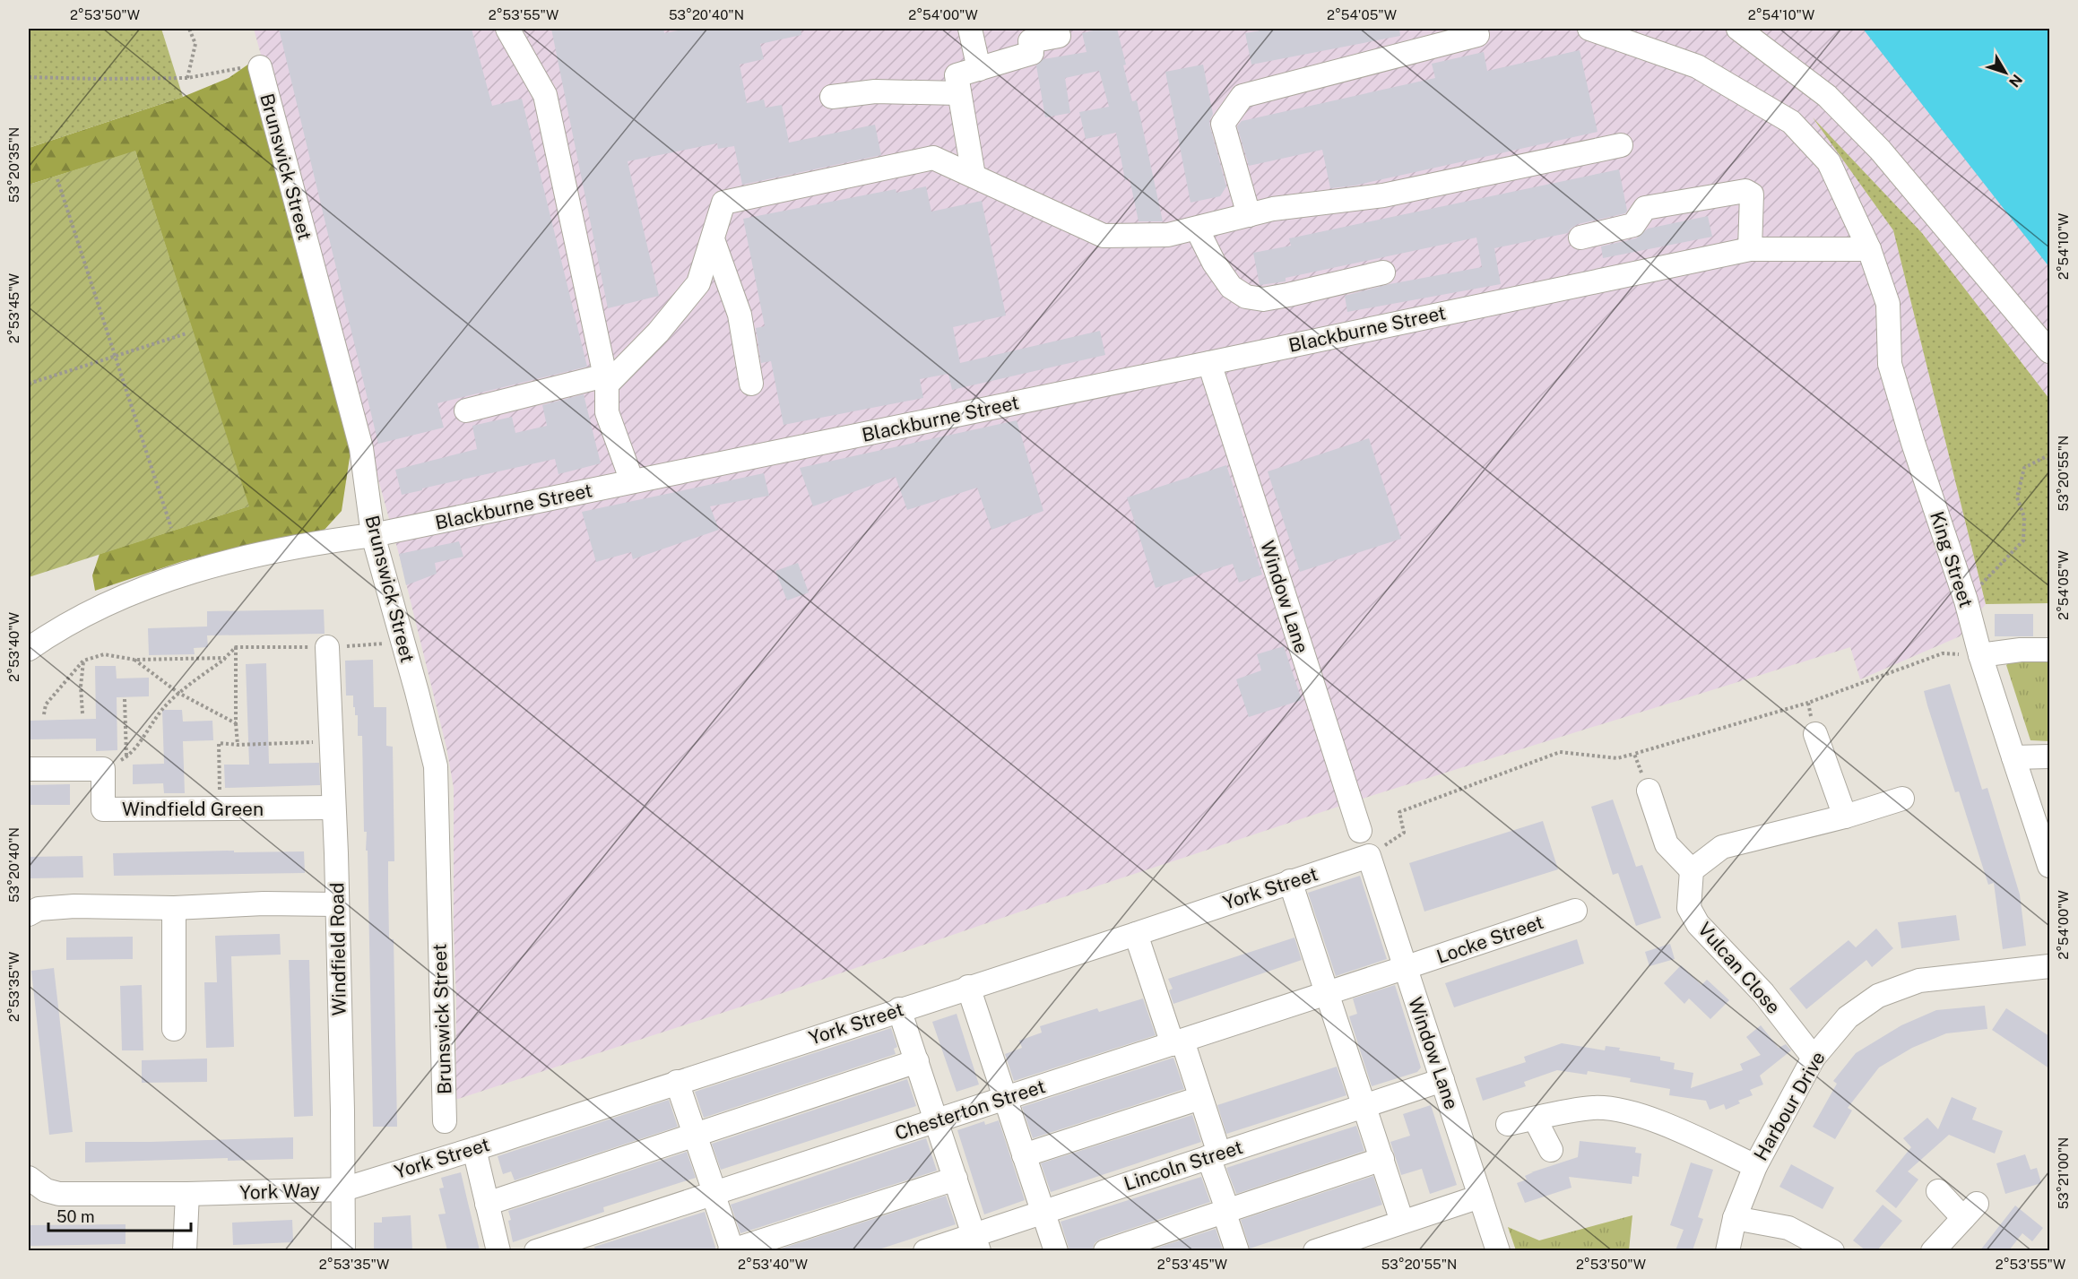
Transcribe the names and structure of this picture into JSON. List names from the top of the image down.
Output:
{
  "streets": {
    "street": [
      "Brunswick Street",
      "Blackburne Street",
      "King Street",
      "Window Lane",
      "Windfield Green",
      "York Street",
      "Locke Street",
      "Windfield Road",
      "Vulcan Close",
      "Harbour Drive",
      "Chesterton Street",
      "Lincoln Street",
      "York Way"
    ]
  },
  "crossings": [
    ["Brunswick Street", "Blackburne Street"],
    ["Blackburne Street", "King Street"],
    ["Blackburne Street", "Window Lane"],
    ["Window Lane", "York Street"],
    ["Window Lane", "Locke Street"],
    ["Window Lane", "Chesterton Street"],
    ["Window Lane", "Lincoln Street"],
    ["Windfield Green", "Windfield Road"],
    ["York Street", "Windfield Road"],
    ["York Street", "York Way"],
    ["Locke Street", "Chesterton Street"],
    ["Windfield Road", "York Way"],
    ["Vulcan Close", "Harbour Drive"]
  ],
  "scale_bar": "50 m",
  "north": "bottom right",
  "coordinates": [
    "2°53'50\"W",
    "2°53'55\"W",
    "53°20'40\"N",
    "2°54'00\"W",
    "2°54'05\"W",
    "2°54'10\"W",
    "53°20'35\"N",
    "2°53'45\"W",
    "53°20'55\"N",
    "2°53'40\"W",
    "2°53'35\"W",
    "53°21'00\"N"
  ]
}
